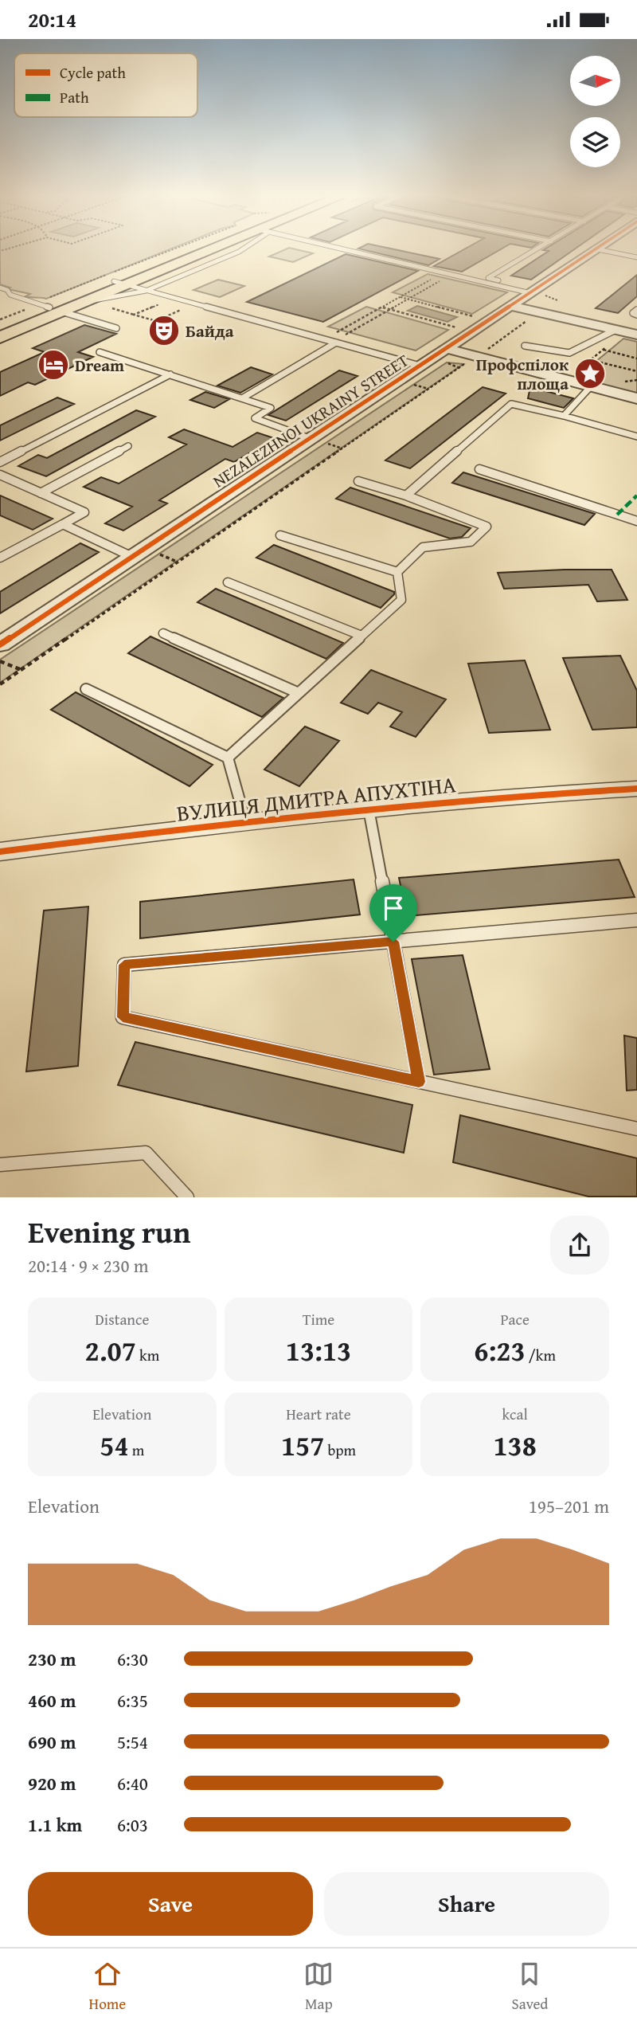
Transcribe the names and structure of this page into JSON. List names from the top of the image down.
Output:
{
  "streets": {
    "street": ["NEZALEZHNOI UKRAINY STREET", "ВУЛИЦЯ ДМИТРА АПУХТІНА"]
  },
  "places": {
    "theatre": ["Байда"],
    "hotel": ["Dream"],
    "place": ["Профспілок площа"]
  },
  "legend": ["Cycle path", "Path"],
  "north": "right",
  "page": {
    "status": "20:14",
    "heading": ["Evening run", "20:14 · 9 × 230 m"],
    "stats": [
      ["Distance", "2.07 km"],
      ["Time", "13:13"],
      ["Pace", "6:23 /km"],
      ["Elevation", "54 m"],
      ["Heart rate", "157 bpm"],
      ["kcal", "138"]
    ],
    "chart": ["Elevation", "195–201 m"],
    "list": [
      {
        "name": "230 m",
        "note": "6:30"
      },
      {
        "name": "460 m",
        "note": "6:35"
      },
      {
        "name": "690 m",
        "note": "5:54"
      },
      {
        "name": "920 m",
        "note": "6:40"
      },
      {
        "name": "1.1 km",
        "note": "6:03"
      }
    ],
    "buttons": ["Save", "Share"],
    "tabs": ["Home", "Map", "Saved"]
  }
}
